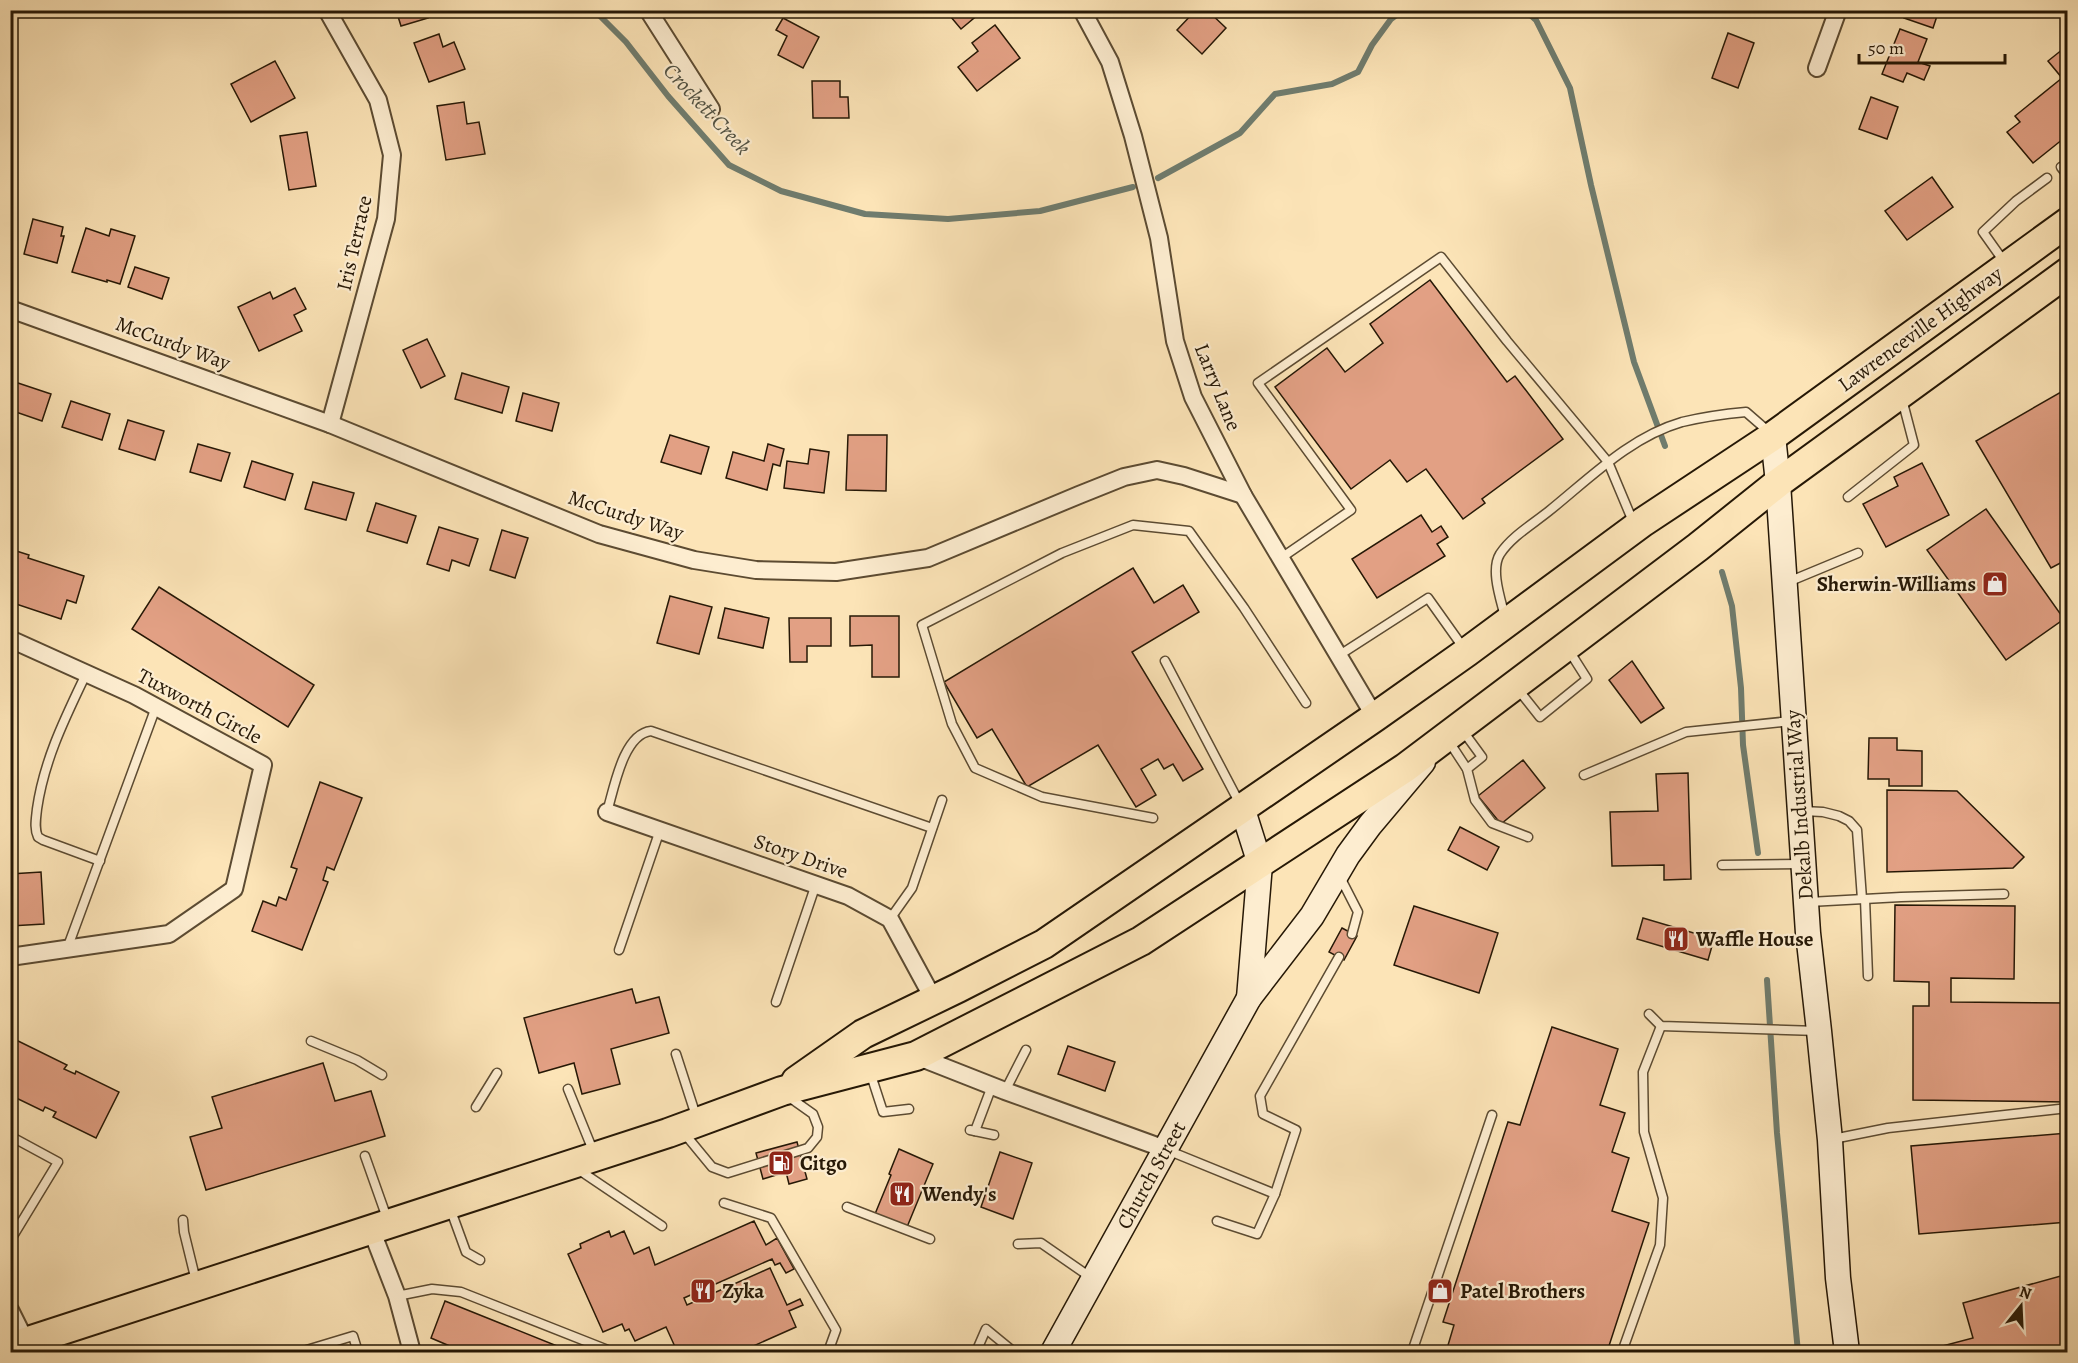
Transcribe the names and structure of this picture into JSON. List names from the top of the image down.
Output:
{
  "streets": {
    "highway": ["Lawrenceville Highway"],
    "main road": ["Dekalb Industrial Way", "Church Street"],
    "street": [
      "Iris Terrace",
      "McCurdy Way",
      "Larry Lane",
      "Tuxworth Circle",
      "Story Drive"
    ]
  },
  "crossings": [
    ["Iris Terrace", "McCurdy Way"],
    ["Lawrenceville Highway", "Larry Lane"],
    ["Lawrenceville Highway", "Dekalb Industrial Way"],
    ["Lawrenceville Highway", "Church Street"],
    ["McCurdy Way", "Larry Lane"]
  ],
  "water": ["Crockett Creek"],
  "places": {
    "shop": ["Sherwin-Williams", "Patel Brothers"],
    "restaurant": ["Waffle House", "Wendy's", "Zyka"],
    "fuel station": ["Citgo"]
  },
  "scale_bar": "50 m",
  "north": "top"
}
